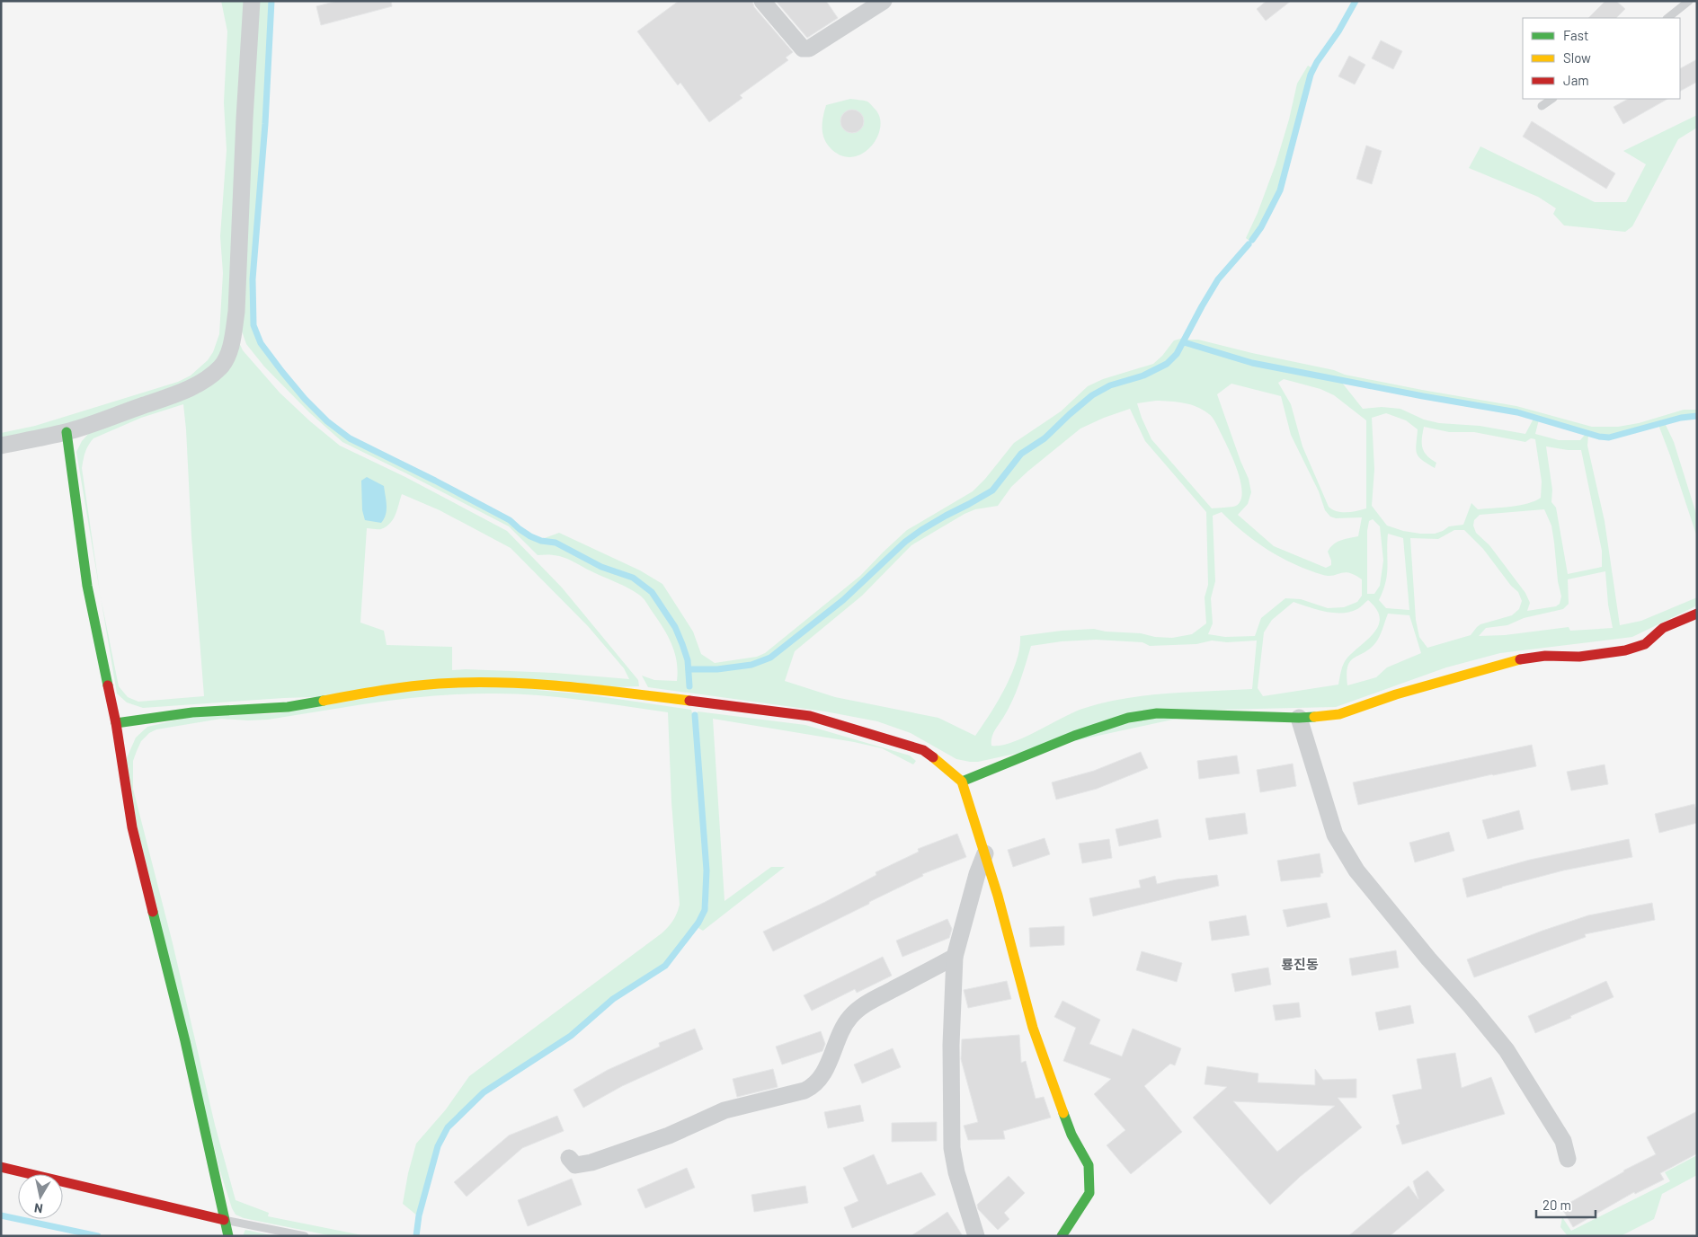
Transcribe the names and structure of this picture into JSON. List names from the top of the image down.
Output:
{
  "districts": ["룡진동"],
  "legend": ["Fast", "Slow", "Jam"],
  "scale_bar": "20 m",
  "north": "bottom"
}
